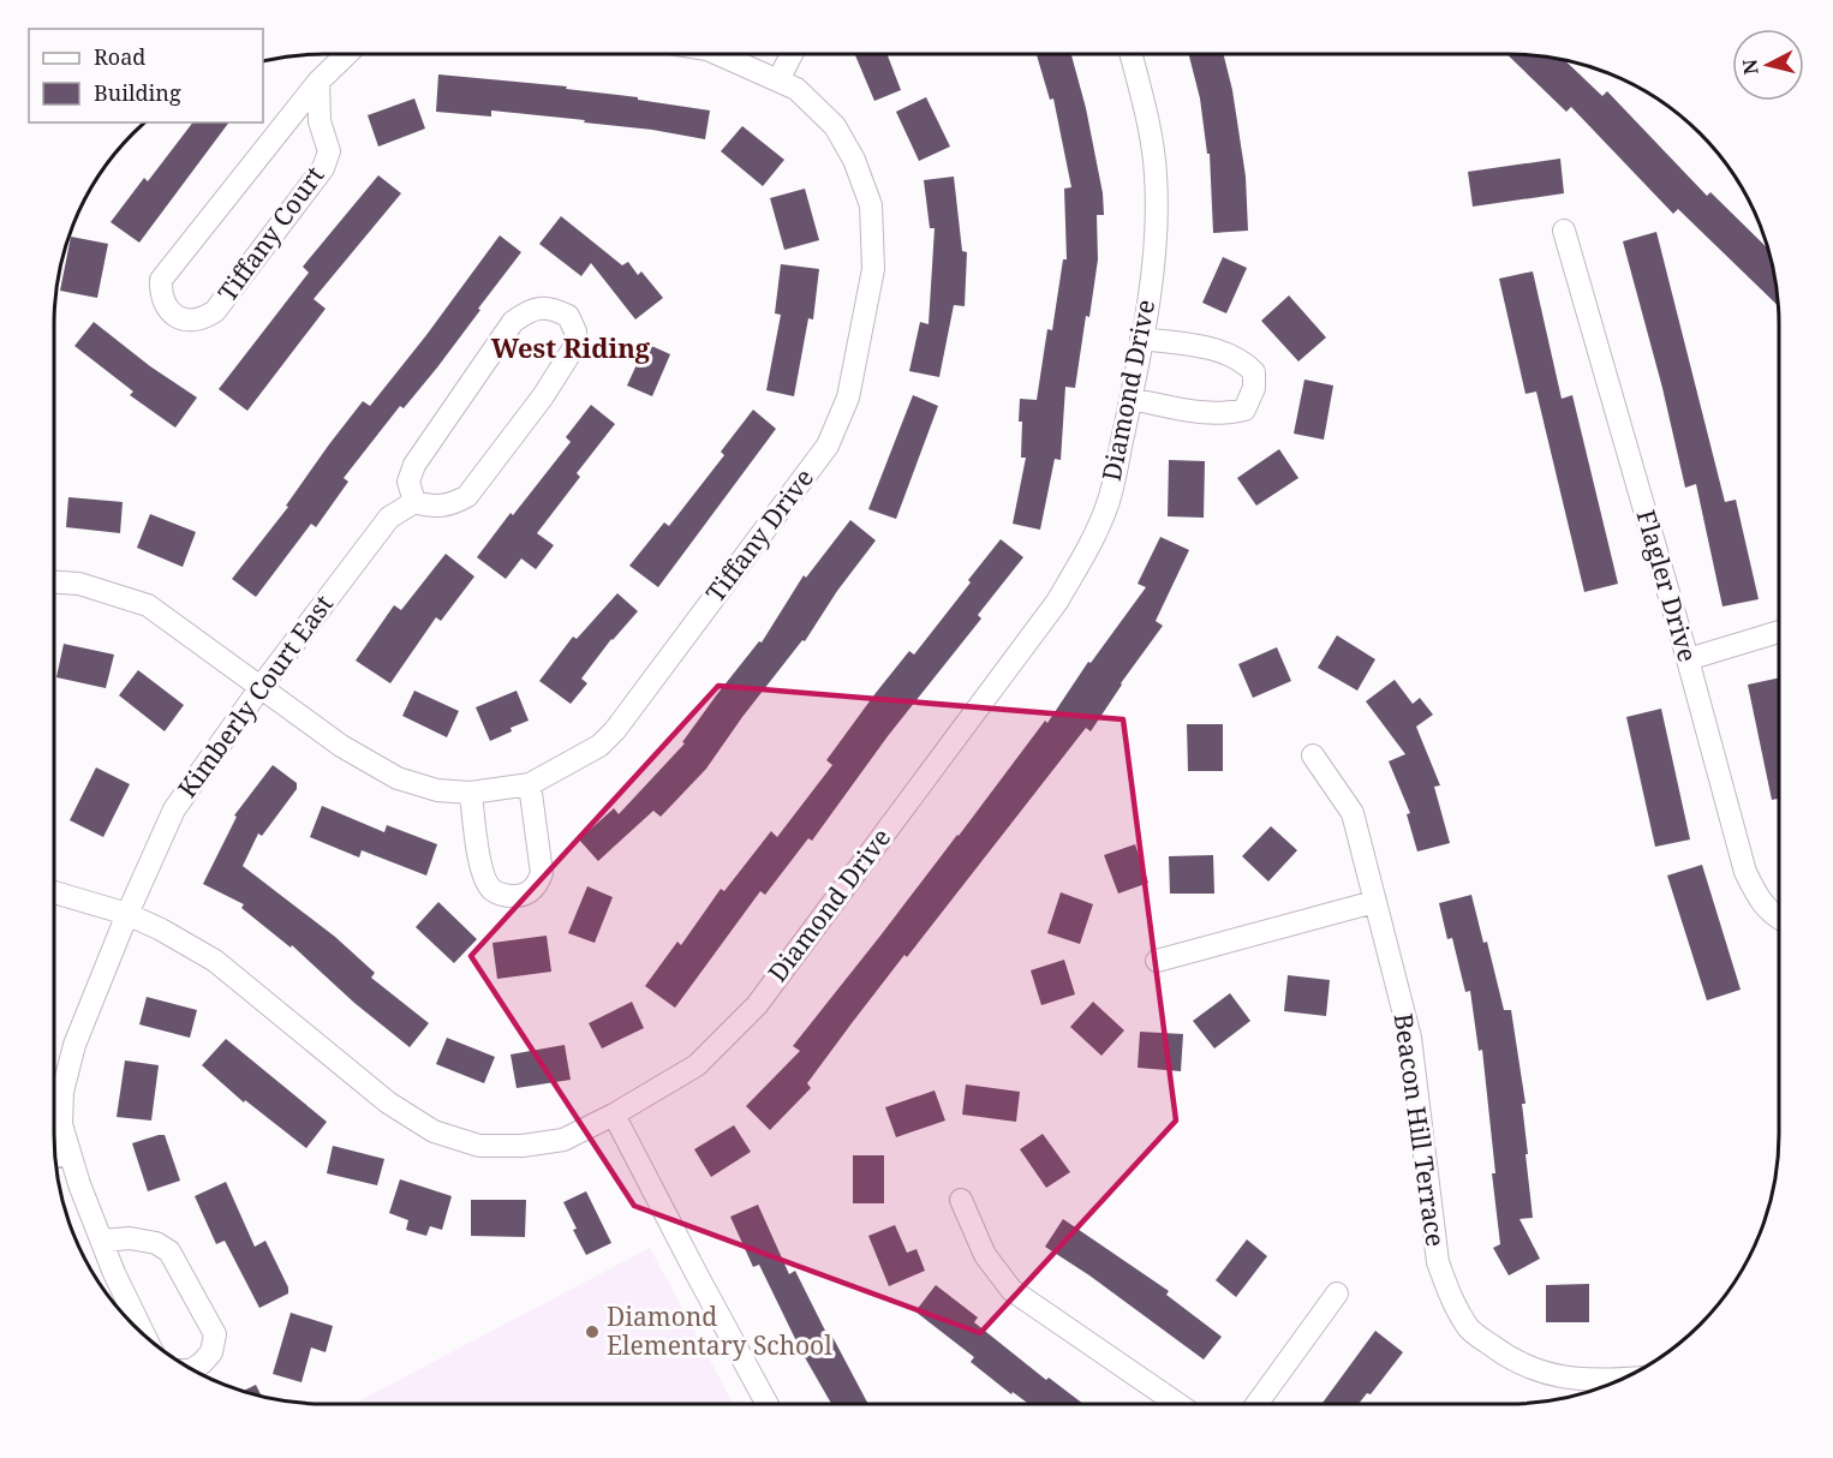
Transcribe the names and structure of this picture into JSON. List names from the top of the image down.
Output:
{
  "streets": {
    "street": [
      "Tiffany Court",
      "Diamond Drive",
      "Tiffany Drive",
      "Flagler Drive",
      "Kimberly Court East",
      "Beacon Hill Terrace"
    ]
  },
  "crossings": [
    ["Diamond Drive", "Kimberly Court East"],
    ["Tiffany Drive", "Kimberly Court East"]
  ],
  "districts": ["West Riding"],
  "places": ["Diamond Elementary School"],
  "legend": ["Road", "Building"],
  "north": "left"
}
